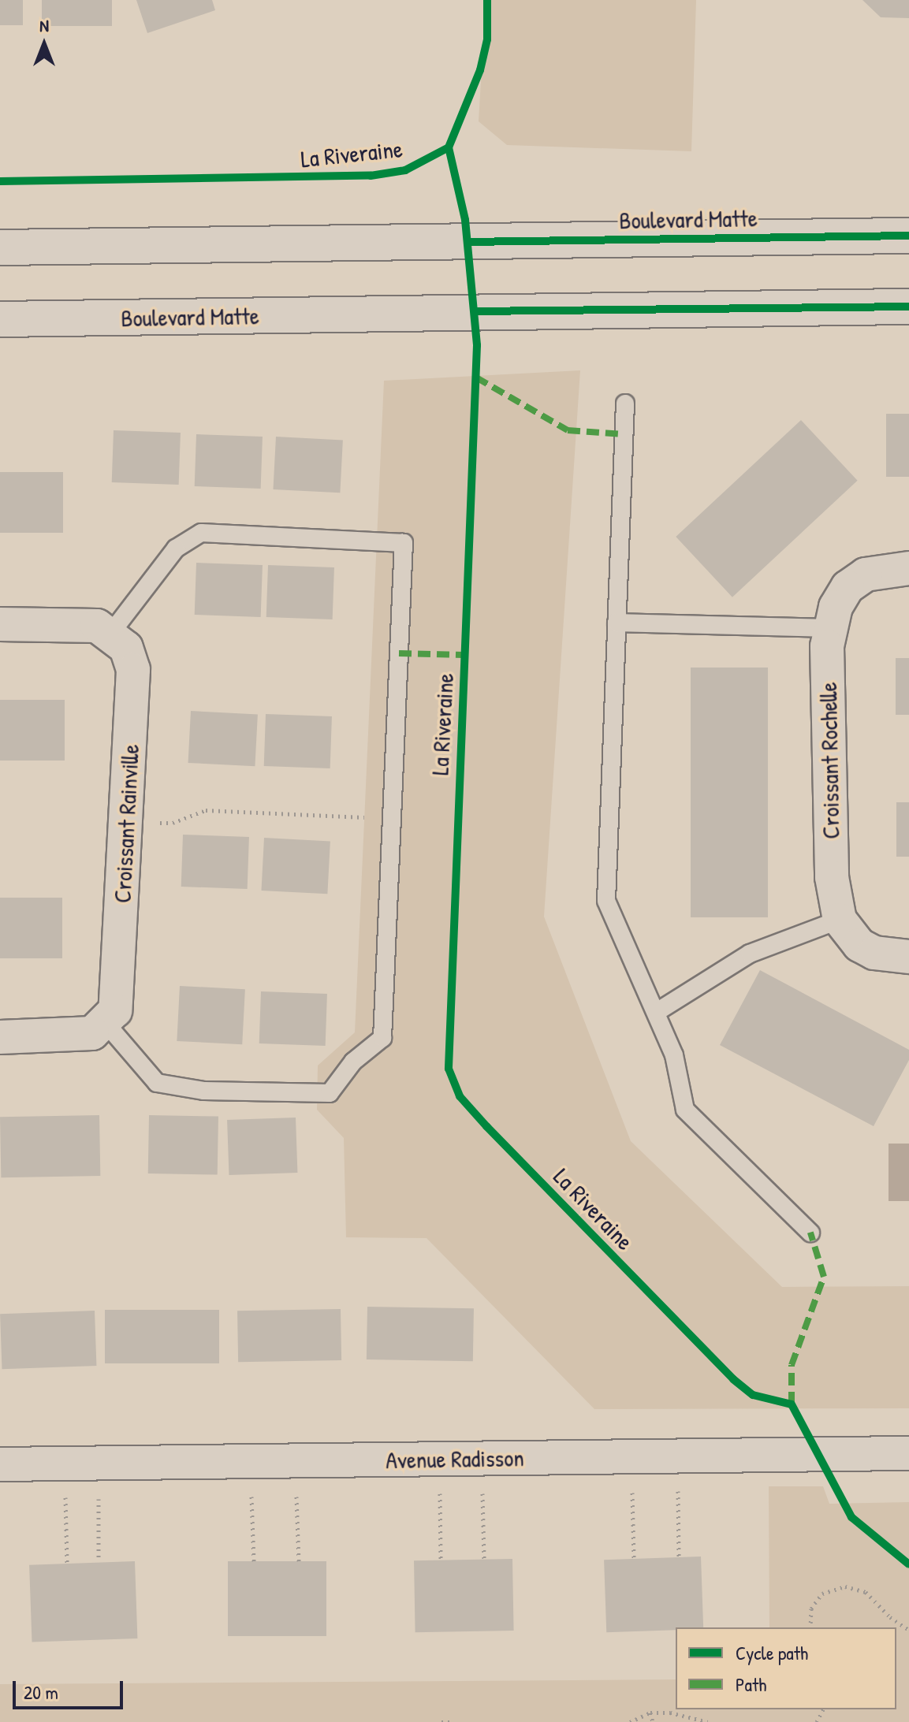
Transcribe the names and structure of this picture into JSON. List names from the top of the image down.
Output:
{
  "streets": {
    "main road": ["Boulevard Matte"],
    "street": ["Croissant Rochelle", "Croissant Rainville", "Avenue Radisson"],
    "cycle path": ["La Riveraine"]
  },
  "legend": ["Cycle path", "Path"],
  "scale_bar": "20 m",
  "north": "top"
}
